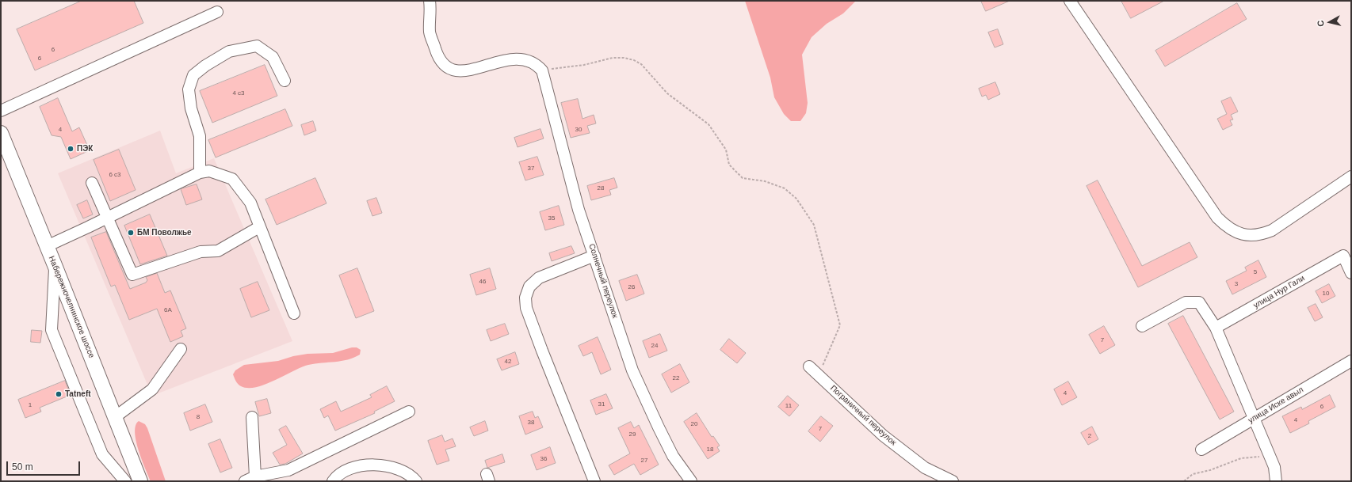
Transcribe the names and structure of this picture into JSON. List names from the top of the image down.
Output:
{
  "streets": {
    "main road": ["Набережночелнинское шоссе"],
    "street": [
      "Солнечный переулок",
      "улица Нур Гали",
      "улица Иске авыл",
      "Пограничный переулок"
    ]
  },
  "places": ["ПЭК", "БМ Поволжье", "Tatneft"],
  "house_numbers": [
    "6",
    "6",
    "4 с3",
    "4",
    "30",
    "37",
    "6 с3",
    "28",
    "35",
    "5",
    "46",
    "3",
    "26",
    "10",
    "6А",
    "7",
    "24",
    "42",
    "22",
    "4",
    "31",
    "1",
    "11",
    "6",
    "8",
    "4",
    "38",
    "20",
    "7",
    "29",
    "2",
    "18",
    "36",
    "27"
  ],
  "scale_bar": "50 m",
  "north": "left"
}
